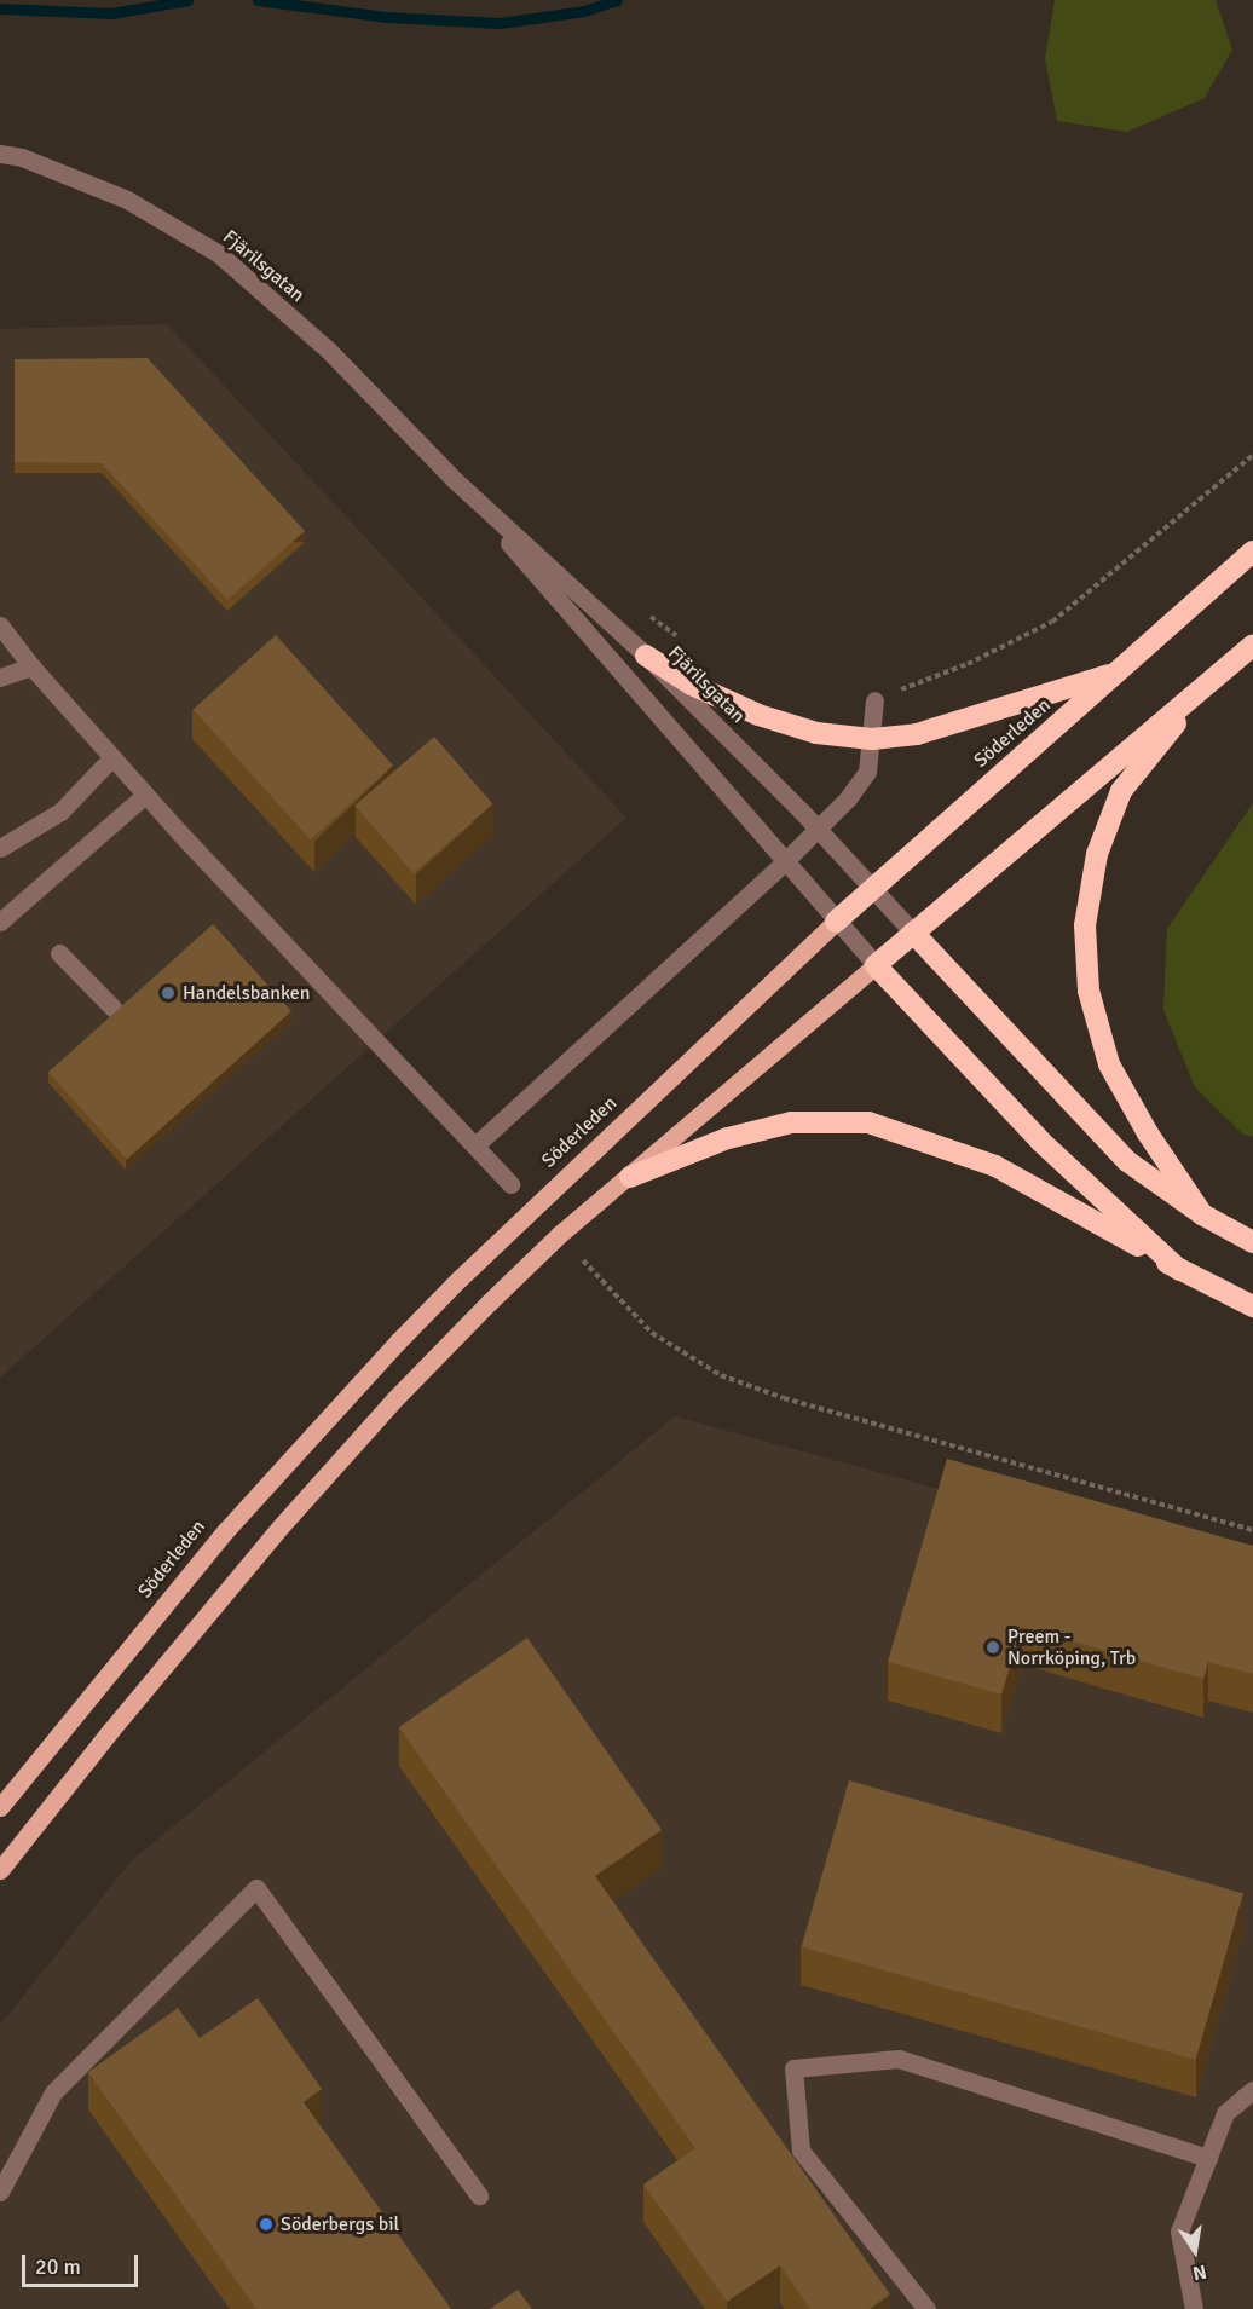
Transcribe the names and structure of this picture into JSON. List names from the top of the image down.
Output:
{
  "streets": {
    "highway": ["Söderleden"],
    "street": ["Fjärilsgatan"]
  },
  "crossings": [
    ["Fjärilsgatan", "Söderleden"]
  ],
  "places": ["Handelsbanken", "Preem - Norrköping, Trb", "Söderbergs bil"],
  "scale_bar": "20 m",
  "north": "bottom"
}
